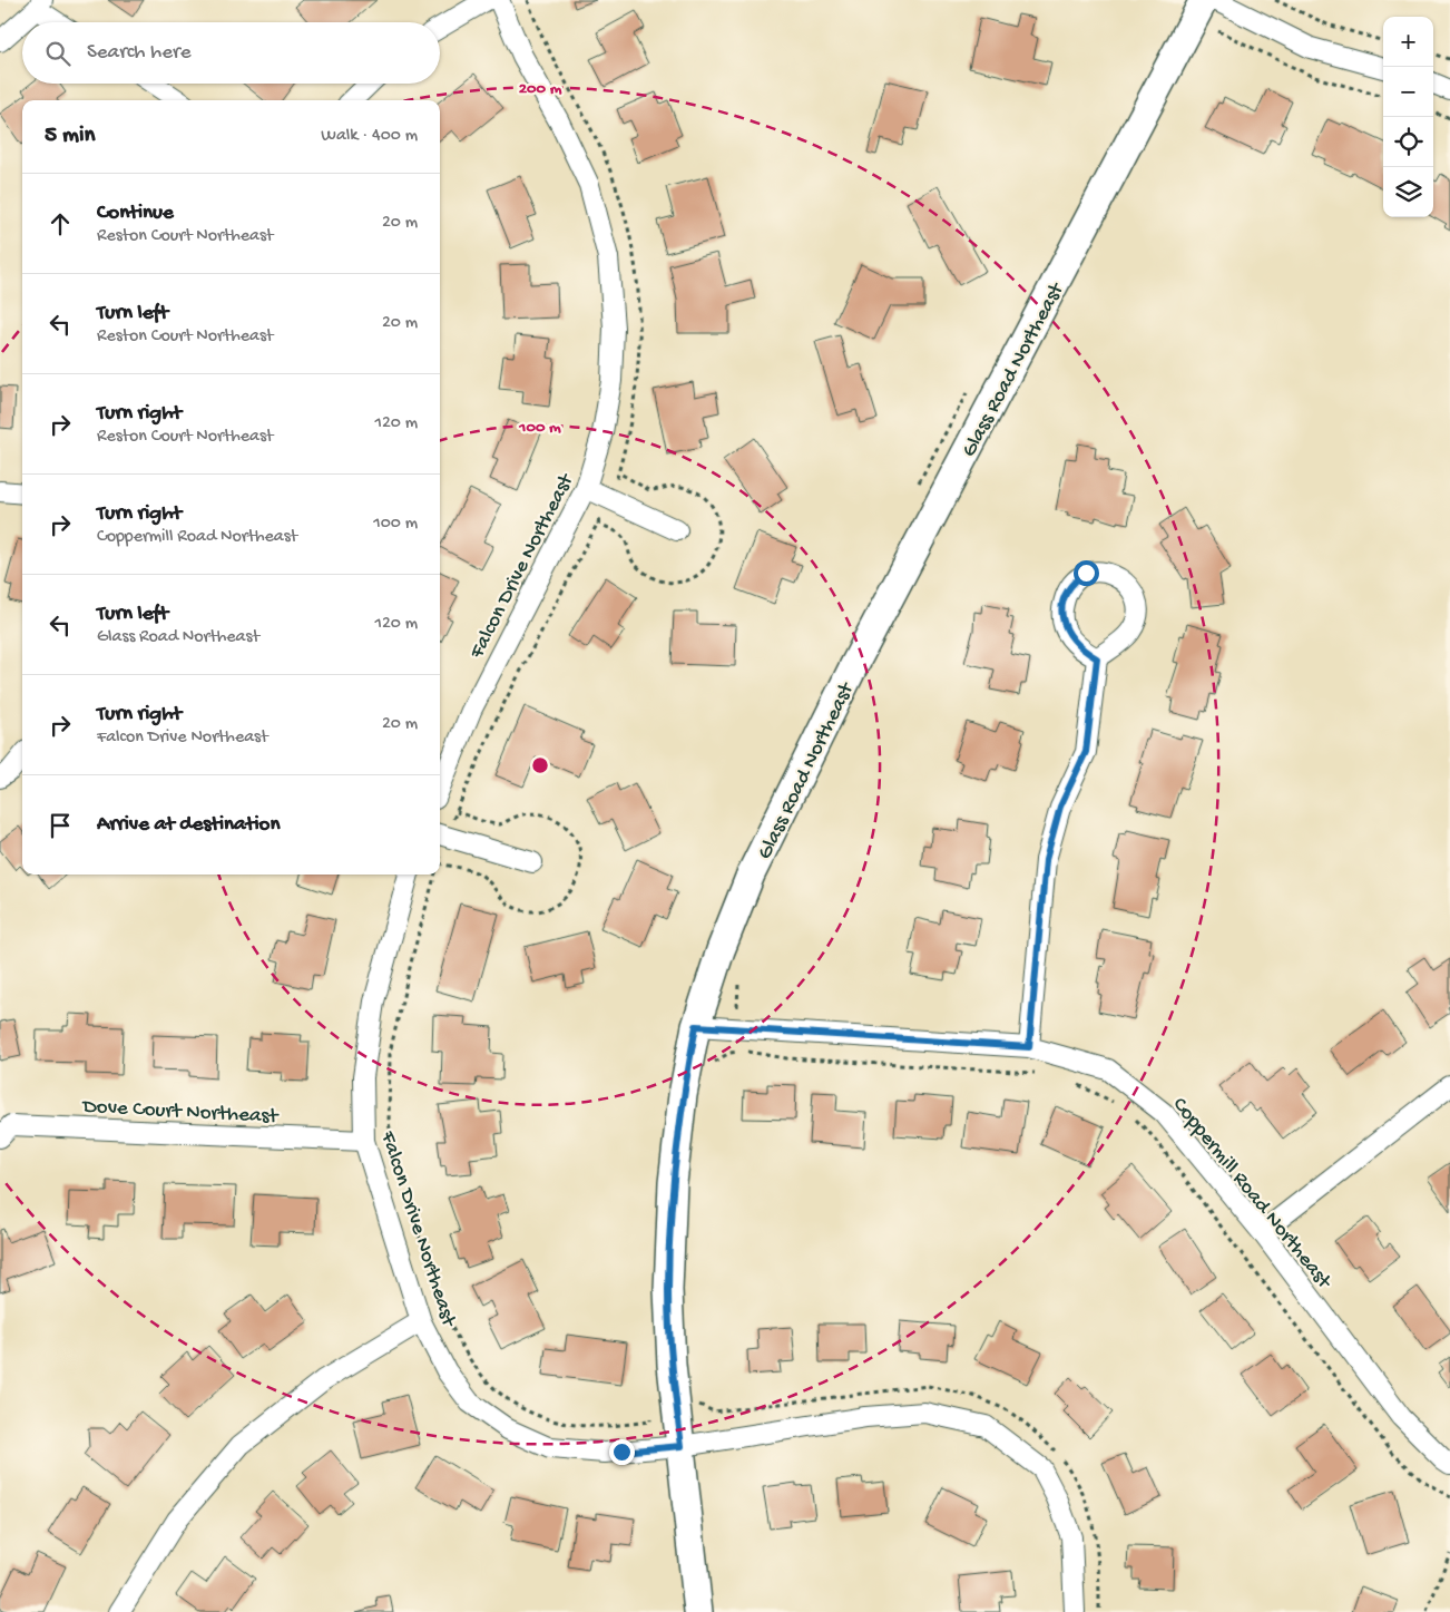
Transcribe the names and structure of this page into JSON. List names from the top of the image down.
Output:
{
  "streets": {
    "street": [
      "Glass Road Northeast",
      "Falcon Drive Northeast",
      "Dove Court Northeast",
      "Coppermill Road Northeast"
    ]
  },
  "crossings": [
    ["Glass Road Northeast", "Falcon Drive Northeast"],
    ["Glass Road Northeast", "Coppermill Road Northeast"],
    ["Falcon Drive Northeast", "Dove Court Northeast"]
  ],
  "page": {
    "map_buttons": ["+", "−"],
    "search": "Search here",
    "heading": ["5 min", "Walk · 400 m"],
    "list": [
      ["Continue", "Reston Court Northeast", "20 m"],
      ["Turn left", "Reston Court Northeast", "20 m"],
      ["Turn right", "Reston Court Northeast", "120 m"],
      ["Turn right", "Coppermill Road Northeast", "100 m"],
      ["Turn left", "Glass Road Northeast", "120 m"],
      ["Turn right", "Falcon Drive Northeast", "20 m"],
      "Arrive at destination"
    ]
  },
  "rings": ["200 m", "100 m"]
}
